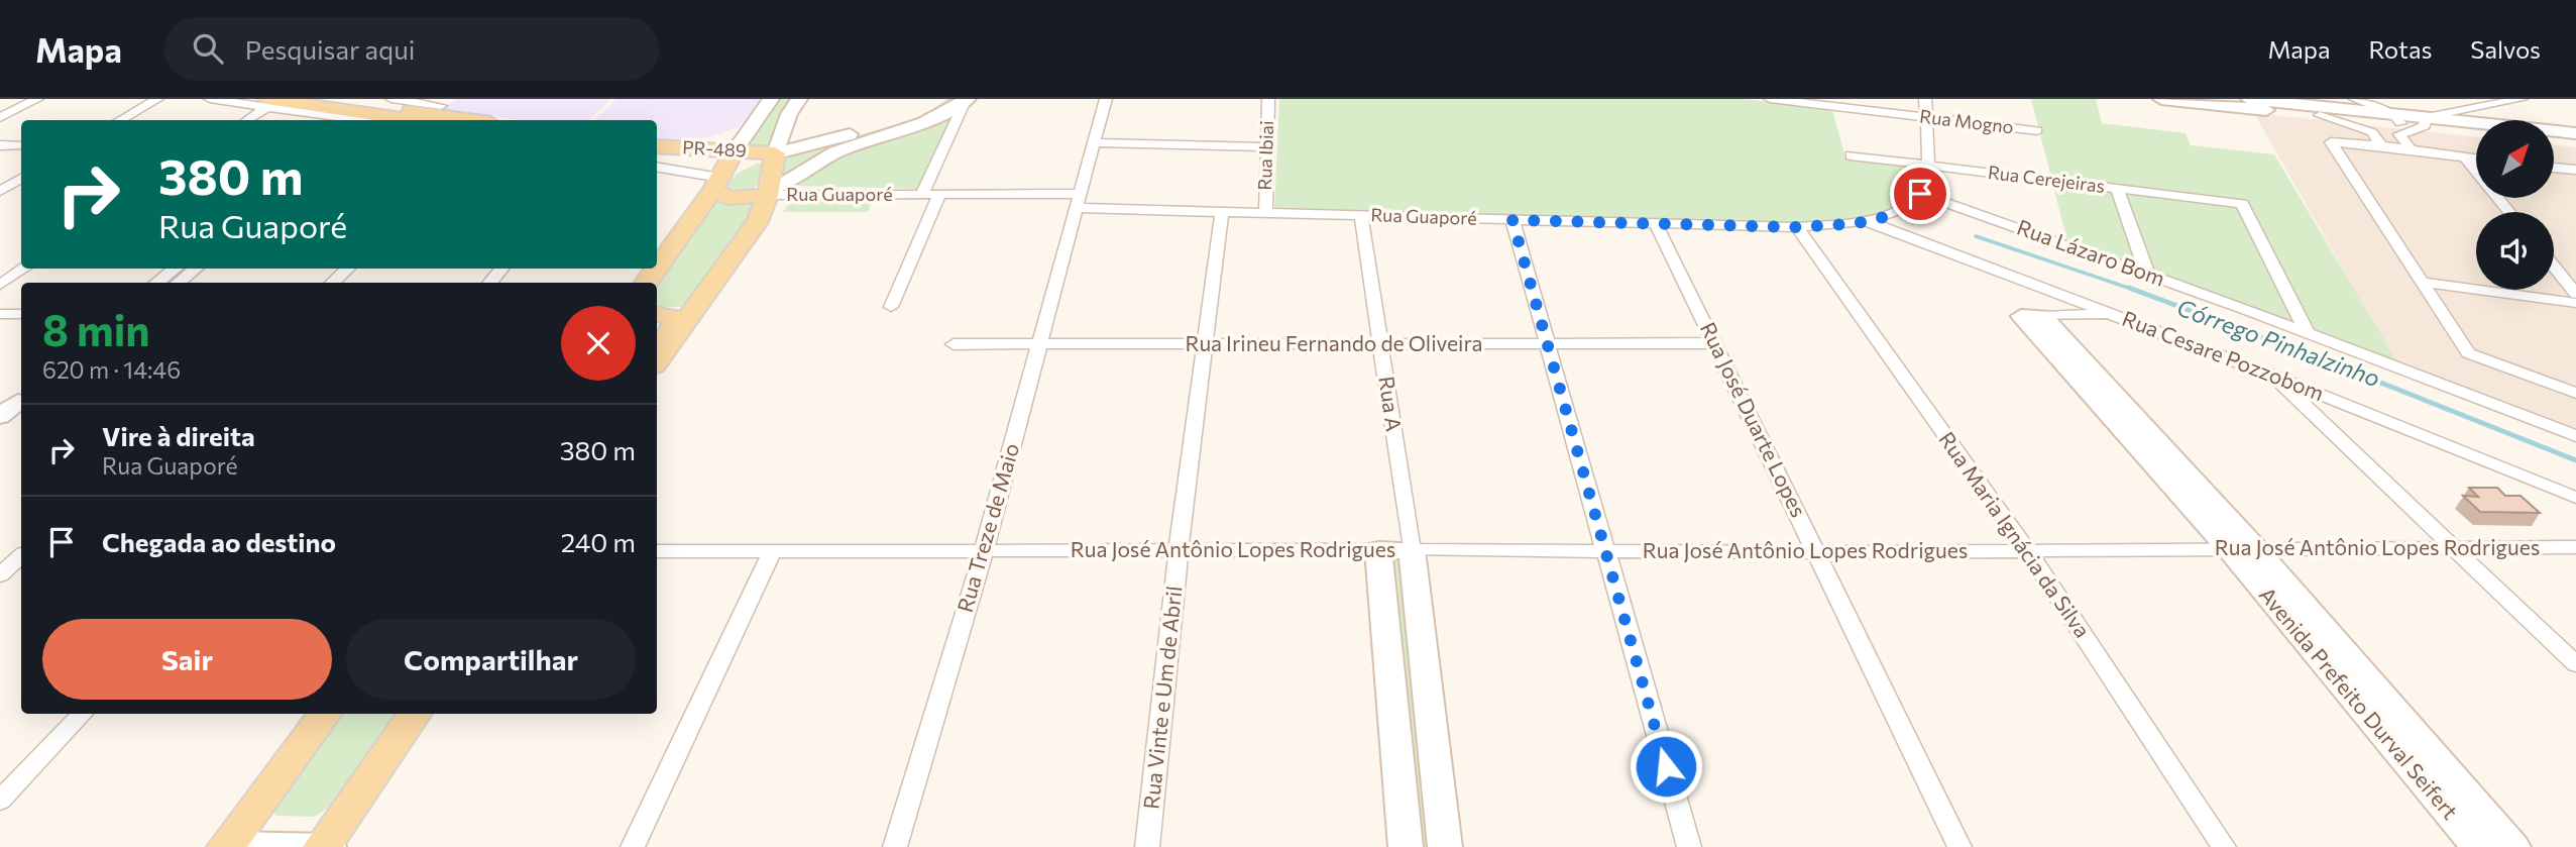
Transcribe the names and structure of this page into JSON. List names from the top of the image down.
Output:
{
  "streets": {
    "main road": ["PR-489"],
    "street": [
      "Rua Mogno",
      "Rua Ibiai",
      "Rua Cerejeiras",
      "Rua Guaporé",
      "Rua Lázaro Bom",
      "Rua Irineu Fernando de Oliveira",
      "Rua Cesare Pozzobom",
      "Rua A",
      "Rua José Duarte Lopes",
      "Rua Treze de Maio",
      "Rua Maria Ignácia da Silva",
      "Rua José Antônio Lopes Rodrigues",
      "Rua Vinte e Um de Abril",
      "Avenida Prefeito Durval Seifert"
    ]
  },
  "crossings": [
    ["PR-489", "Rua Guaporé"],
    ["Rua Ibiai", "Rua Guaporé"],
    ["Rua Cerejeiras", "Rua Lázaro Bom"],
    ["Rua Guaporé", "Rua Lázaro Bom"],
    ["Rua Guaporé", "Rua Cesare Pozzobom"],
    ["Rua Guaporé", "Rua A"],
    ["Rua Guaporé", "Rua José Duarte Lopes"],
    ["Rua Guaporé", "Rua Treze de Maio"],
    ["Rua Guaporé", "Rua Maria Ignácia da Silva"],
    ["Rua Guaporé", "Rua Vinte e Um de Abril"],
    ["Rua Irineu Fernando de Oliveira", "Rua A"],
    ["Rua Irineu Fernando de Oliveira", "Rua José Duarte Lopes"],
    ["Rua Irineu Fernando de Oliveira", "Rua Treze de Maio"],
    ["Rua Irineu Fernando de Oliveira", "Rua Vinte e Um de Abril"],
    ["Rua A", "Rua José Antônio Lopes Rodrigues"],
    ["Rua José Duarte Lopes", "Rua José Antônio Lopes Rodrigues"],
    ["Rua Treze de Maio", "Rua José Antônio Lopes Rodrigues"],
    ["Rua Maria Ignácia da Silva", "Rua José Antônio Lopes Rodrigues"],
    ["Rua José Antônio Lopes Rodrigues", "Rua Vinte e Um de Abril"],
    ["Rua José Antônio Lopes Rodrigues", "Avenida Prefeito Durval Seifert"]
  ],
  "water": ["Córrego Pinhalzinho"],
  "north": "top right",
  "page": {
    "header": "Mapa",
    "search": "Pesquisar aqui",
    "nav": ["Mapa", "Rotas", "Salvos"],
    "turn": ["380 m", "Rua Guaporé"],
    "heading": ["8 min", "620 m · 14:46"],
    "list": [
      {
        "name": "Vire à direita",
        "note": "Rua Guaporé",
        "value": "380 m"
      },
      {
        "name": "Chegada ao destino",
        "value": "240 m"
      }
    ],
    "buttons": ["Sair", "Compartilhar"]
  }
}
